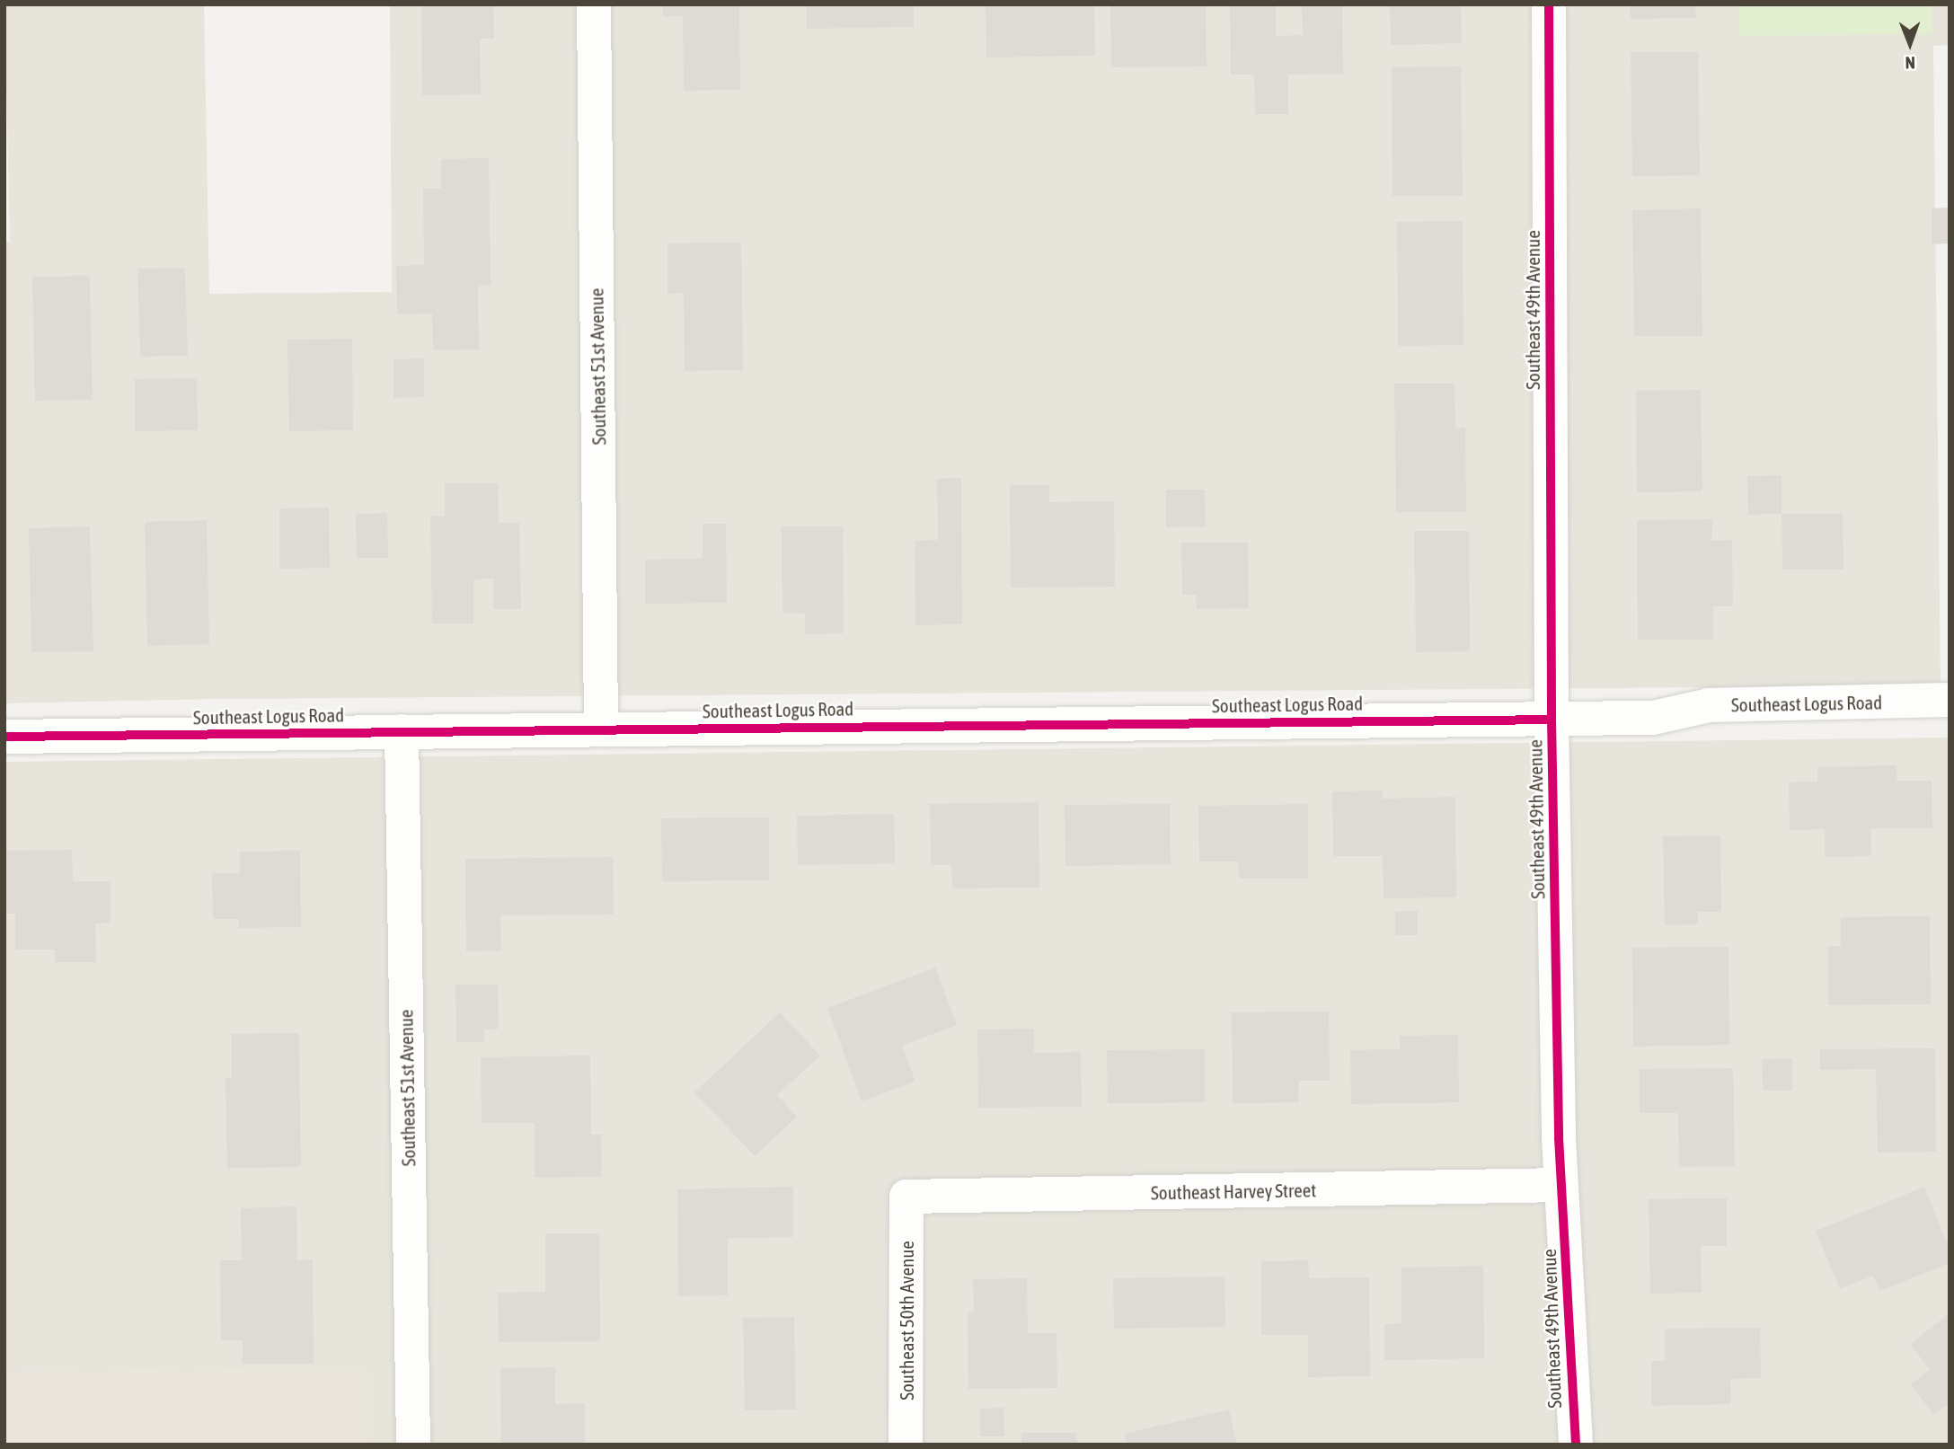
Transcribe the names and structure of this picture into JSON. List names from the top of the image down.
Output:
{
  "streets": {
    "street": [
      "Southeast 49th Avenue",
      "Southeast 51st Avenue",
      "Southeast Logus Road",
      "Southeast Harvey Street",
      "Southeast 50th Avenue"
    ]
  },
  "crossings": [
    ["Southeast 49th Avenue", "Southeast Logus Road"],
    ["Southeast 49th Avenue", "Southeast Harvey Street"],
    ["Southeast 51st Avenue", "Southeast Logus Road"],
    ["Southeast Harvey Street", "Southeast 50th Avenue"]
  ],
  "north": "bottom"
}
